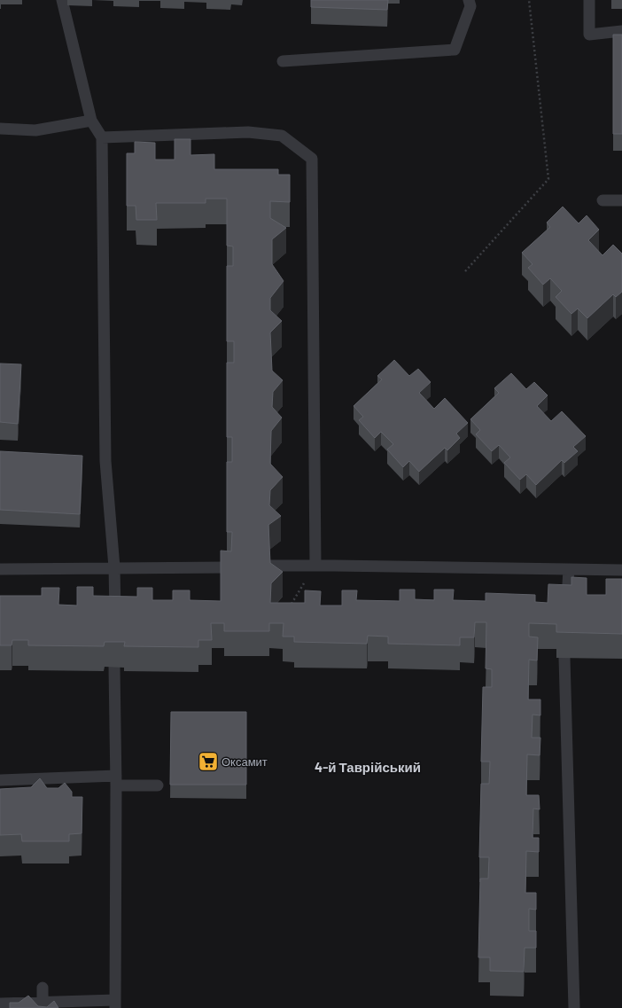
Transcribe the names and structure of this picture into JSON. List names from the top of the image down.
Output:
{
  "districts": ["4-й Таврійський"],
  "places": {
    "supermarket": ["Оксамит"]
  }
}
